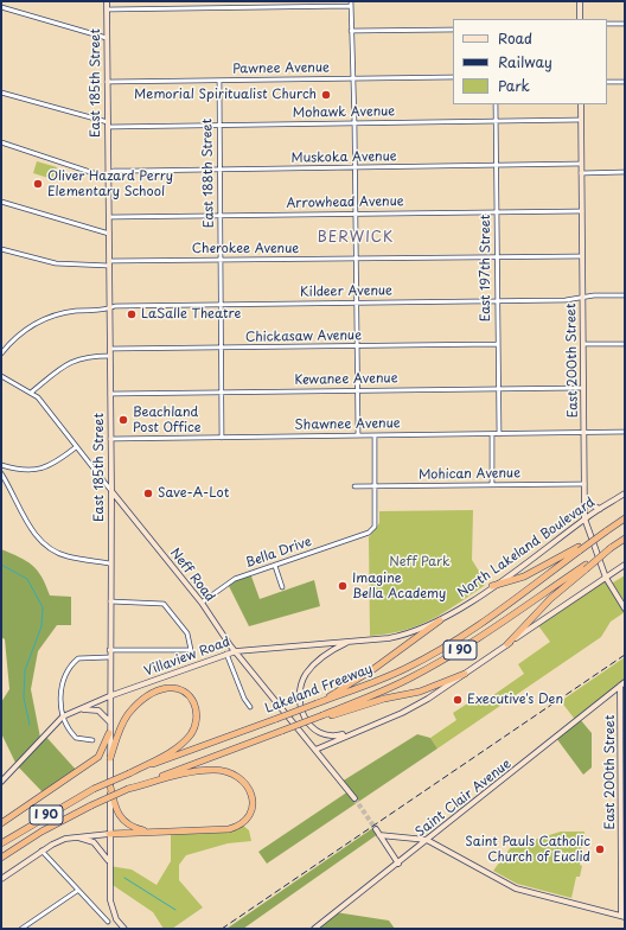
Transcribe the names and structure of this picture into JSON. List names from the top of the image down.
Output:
{
  "streets": {
    "highway": ["I 90", "Lakeland Freeway"],
    "street": [
      "Pawnee Avenue",
      "East 185th Street",
      "Mohawk Avenue",
      "Muskoka Avenue",
      "East 188th Street",
      "Arrowhead Avenue",
      "Cherokee Avenue",
      "East 197th Street",
      "Kildeer Avenue",
      "Chickasaw Avenue",
      "East 200th Street",
      "Kewanee Avenue",
      "Shawnee Avenue",
      "Mohican Avenue",
      "North Lakeland Boulevard",
      "Bella Drive",
      "Neff Road",
      "Villaview Road",
      "Saint Clair Avenue"
    ]
  },
  "crossings": [
    ["Pawnee Avenue", "East 185th Street"],
    ["Pawnee Avenue", "East 188th Street"],
    ["East 185th Street", "Mohawk Avenue"],
    ["East 185th Street", "Muskoka Avenue"],
    ["East 185th Street", "Arrowhead Avenue"],
    ["East 185th Street", "Cherokee Avenue"],
    ["East 185th Street", "Kildeer Avenue"],
    ["East 185th Street", "Chickasaw Avenue"],
    ["East 185th Street", "Kewanee Avenue"],
    ["East 185th Street", "Shawnee Avenue"],
    ["East 185th Street", "Neff Road"],
    ["East 185th Street", "Villaview Road"],
    ["Mohawk Avenue", "East 188th Street"],
    ["Mohawk Avenue", "East 197th Street"],
    ["Mohawk Avenue", "East 200th Street"],
    ["Muskoka Avenue", "East 188th Street"],
    ["Muskoka Avenue", "East 197th Street"],
    ["Muskoka Avenue", "East 200th Street"],
    ["East 188th Street", "Arrowhead Avenue"],
    ["East 188th Street", "Cherokee Avenue"],
    ["East 188th Street", "Kildeer Avenue"],
    ["East 188th Street", "Chickasaw Avenue"],
    ["East 188th Street", "Kewanee Avenue"],
    ["East 188th Street", "Shawnee Avenue"],
    ["Arrowhead Avenue", "East 197th Street"],
    ["Arrowhead Avenue", "East 200th Street"],
    ["Cherokee Avenue", "East 197th Street"],
    ["Cherokee Avenue", "East 200th Street"],
    ["East 197th Street", "Kildeer Avenue"],
    ["East 197th Street", "Chickasaw Avenue"],
    ["East 197th Street", "Kewanee Avenue"],
    ["East 197th Street", "Shawnee Avenue"],
    ["Kildeer Avenue", "East 200th Street"],
    ["East 200th Street", "Kewanee Avenue"],
    ["East 200th Street", "Shawnee Avenue"],
    ["East 200th Street", "Mohican Avenue"],
    ["East 200th Street", "North Lakeland Boulevard"],
    ["East 200th Street", "Saint Clair Avenue"],
    ["Mohican Avenue", "Bella Drive"],
    ["North Lakeland Boulevard", "Villaview Road"],
    ["Bella Drive", "Neff Road"],
    ["Neff Road", "Villaview Road"]
  ],
  "districts": ["BERWICK"],
  "parks": ["Neff Park"],
  "places": [
    "Memorial Spiritualist Church",
    "Oliver Hazard Perry Elementary School",
    "LaSalle Theatre",
    "Beachland Post Office",
    "Save-A-Lot",
    "Imagine Bella Academy",
    "Executive's Den",
    "Saint Pauls Catholic Church of Euclid"
  ],
  "legend": ["Road", "Railway", "Park"]
}
